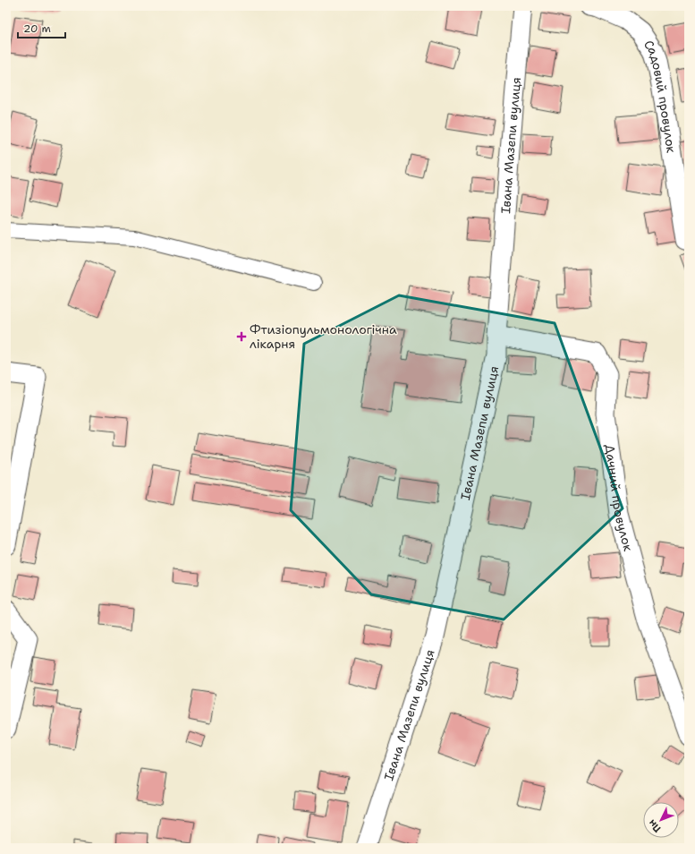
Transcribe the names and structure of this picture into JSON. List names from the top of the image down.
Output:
{
  "streets": {
    "street": ["Садовий провулок", "Івана Мазепи вулиця", "Дачний провулок"]
  },
  "crossings": [
    ["Івана Мазепи вулиця", "Дачний провулок"]
  ],
  "places": {
    "health": ["Фтизіопульмонологічна лікарня"]
  },
  "scale_bar": "20 m",
  "north": "bottom left"
}
